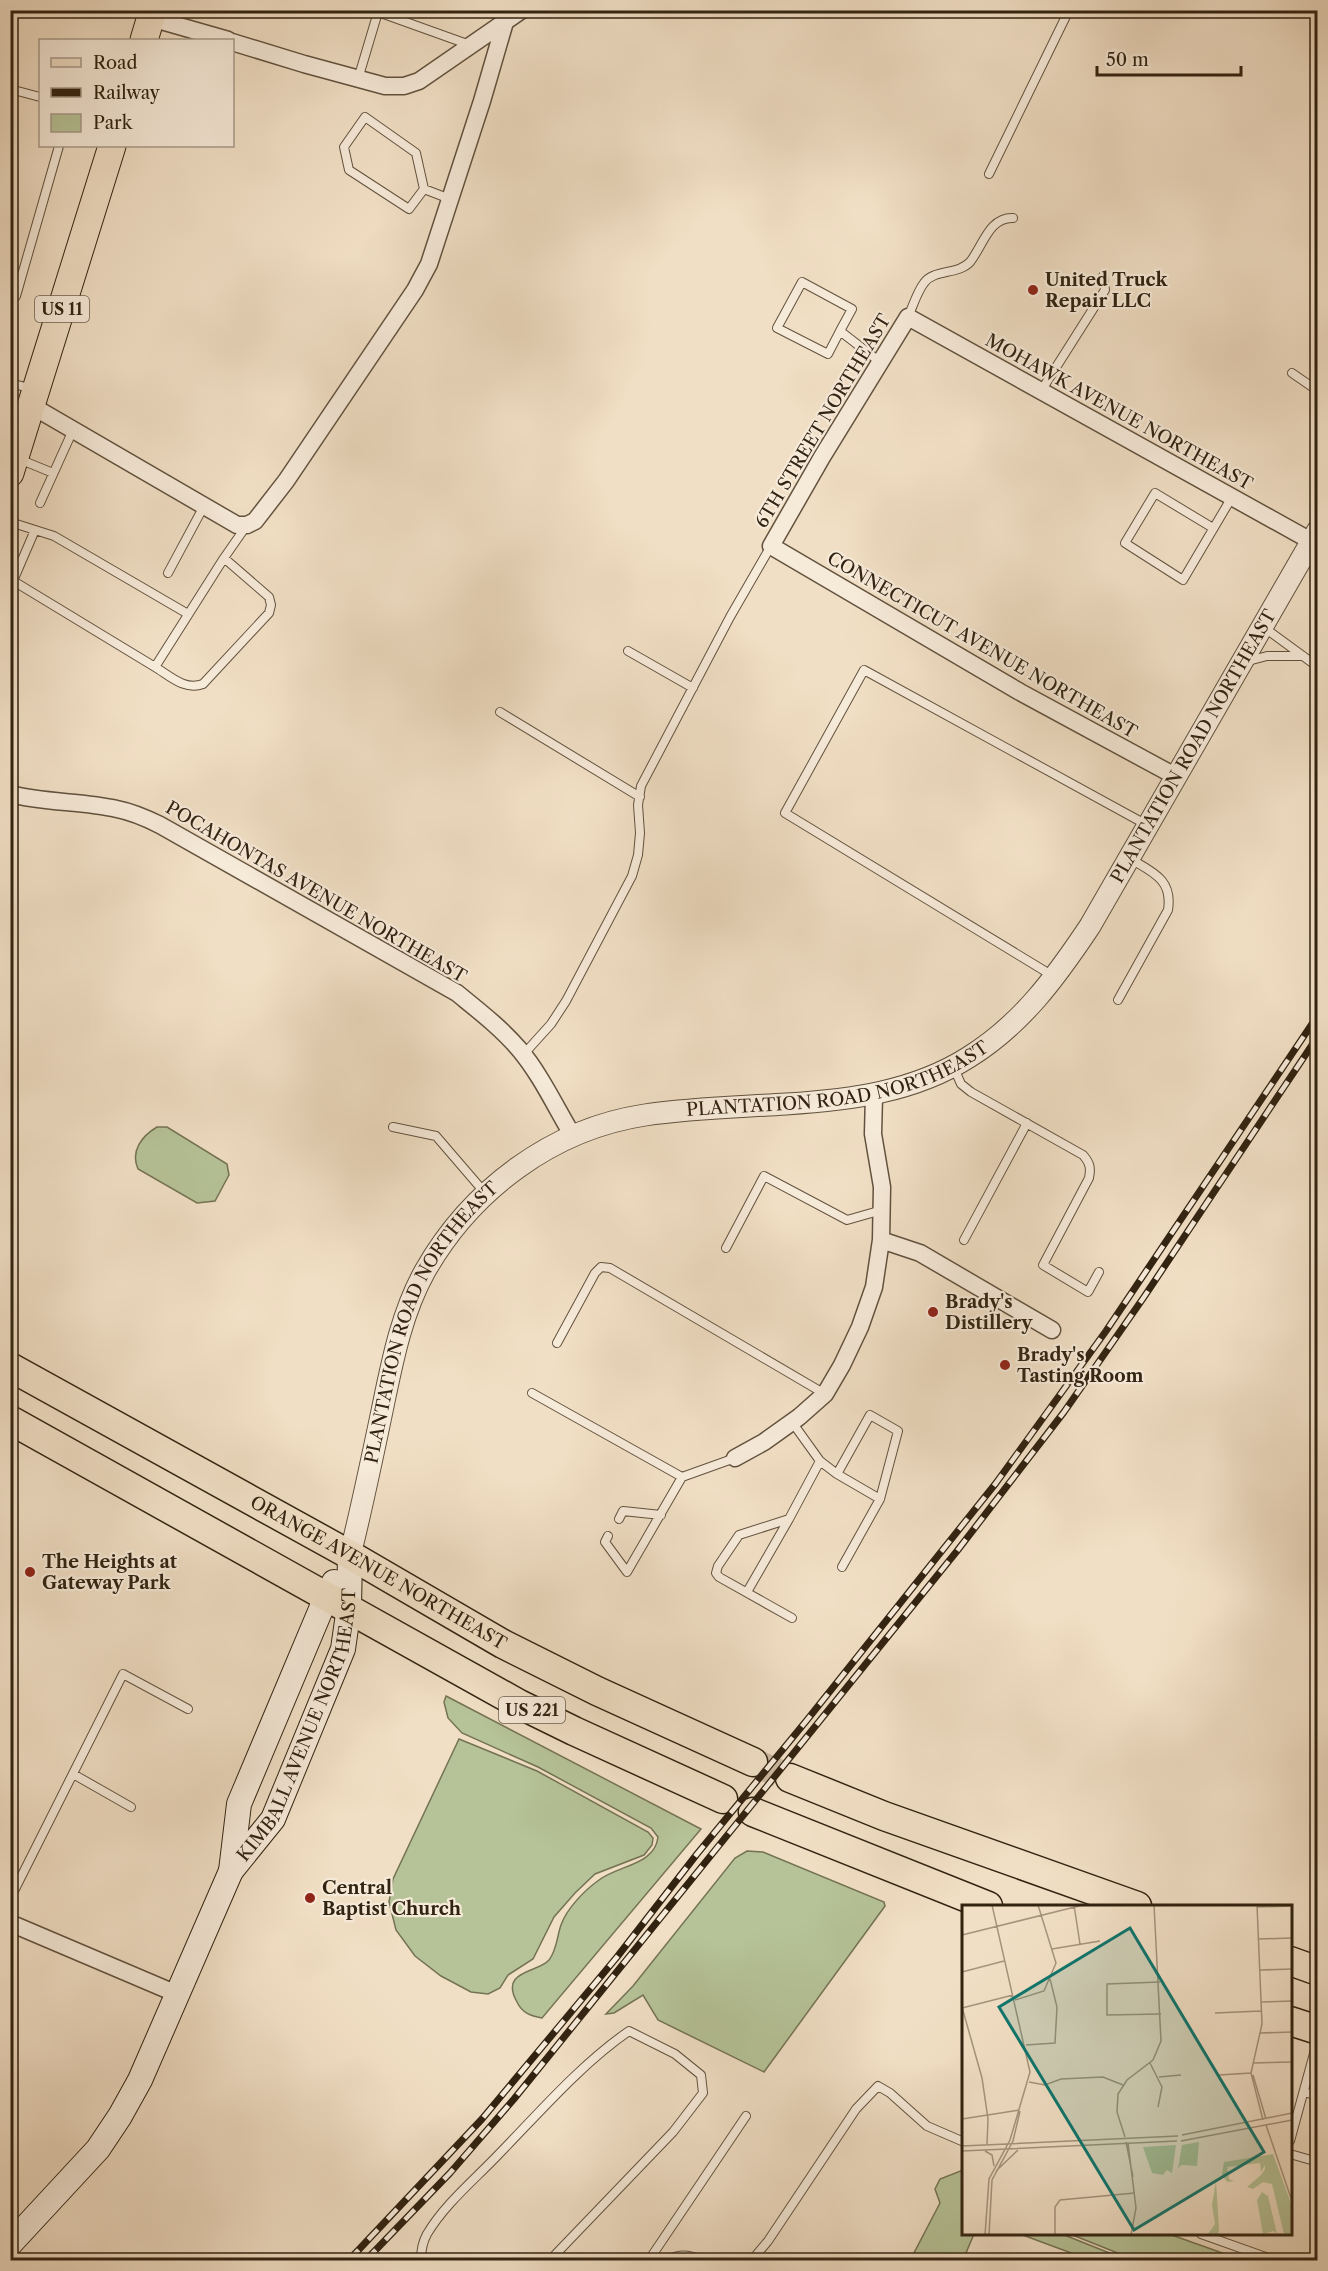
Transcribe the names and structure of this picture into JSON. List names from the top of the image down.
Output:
{
  "streets": {
    "highway": ["ORANGE AVENUE NORTHEAST", "US 221"],
    "main road": ["US 11", "KIMBALL AVENUE NORTHEAST"],
    "street": [
      "MOHAWK AVENUE NORTHEAST",
      "6TH STREET NORTHEAST",
      "CONNECTICUT AVENUE NORTHEAST",
      "PLANTATION ROAD NORTHEAST",
      "POCAHONTAS AVENUE NORTHEAST"
    ]
  },
  "crossings": [
    ["MOHAWK AVENUE NORTHEAST", "6TH STREET NORTHEAST"],
    ["MOHAWK AVENUE NORTHEAST", "PLANTATION ROAD NORTHEAST"],
    ["6TH STREET NORTHEAST", "CONNECTICUT AVENUE NORTHEAST"],
    ["CONNECTICUT AVENUE NORTHEAST", "PLANTATION ROAD NORTHEAST"],
    ["PLANTATION ROAD NORTHEAST", "POCAHONTAS AVENUE NORTHEAST"],
    ["PLANTATION ROAD NORTHEAST", "ORANGE AVENUE NORTHEAST"],
    ["PLANTATION ROAD NORTHEAST", "KIMBALL AVENUE NORTHEAST"],
    ["ORANGE AVENUE NORTHEAST", "KIMBALL AVENUE NORTHEAST"],
    ["US 221", "KIMBALL AVENUE NORTHEAST"]
  ],
  "places": [
    "United Truck Repair LLC",
    "Brady's Distillery",
    "Brady's Tasting Room",
    "The Heights at Gateway Park",
    "Central Baptist Church"
  ],
  "legend": ["Road", "Railway", "Park"],
  "scale_bar": "50 m"
}
